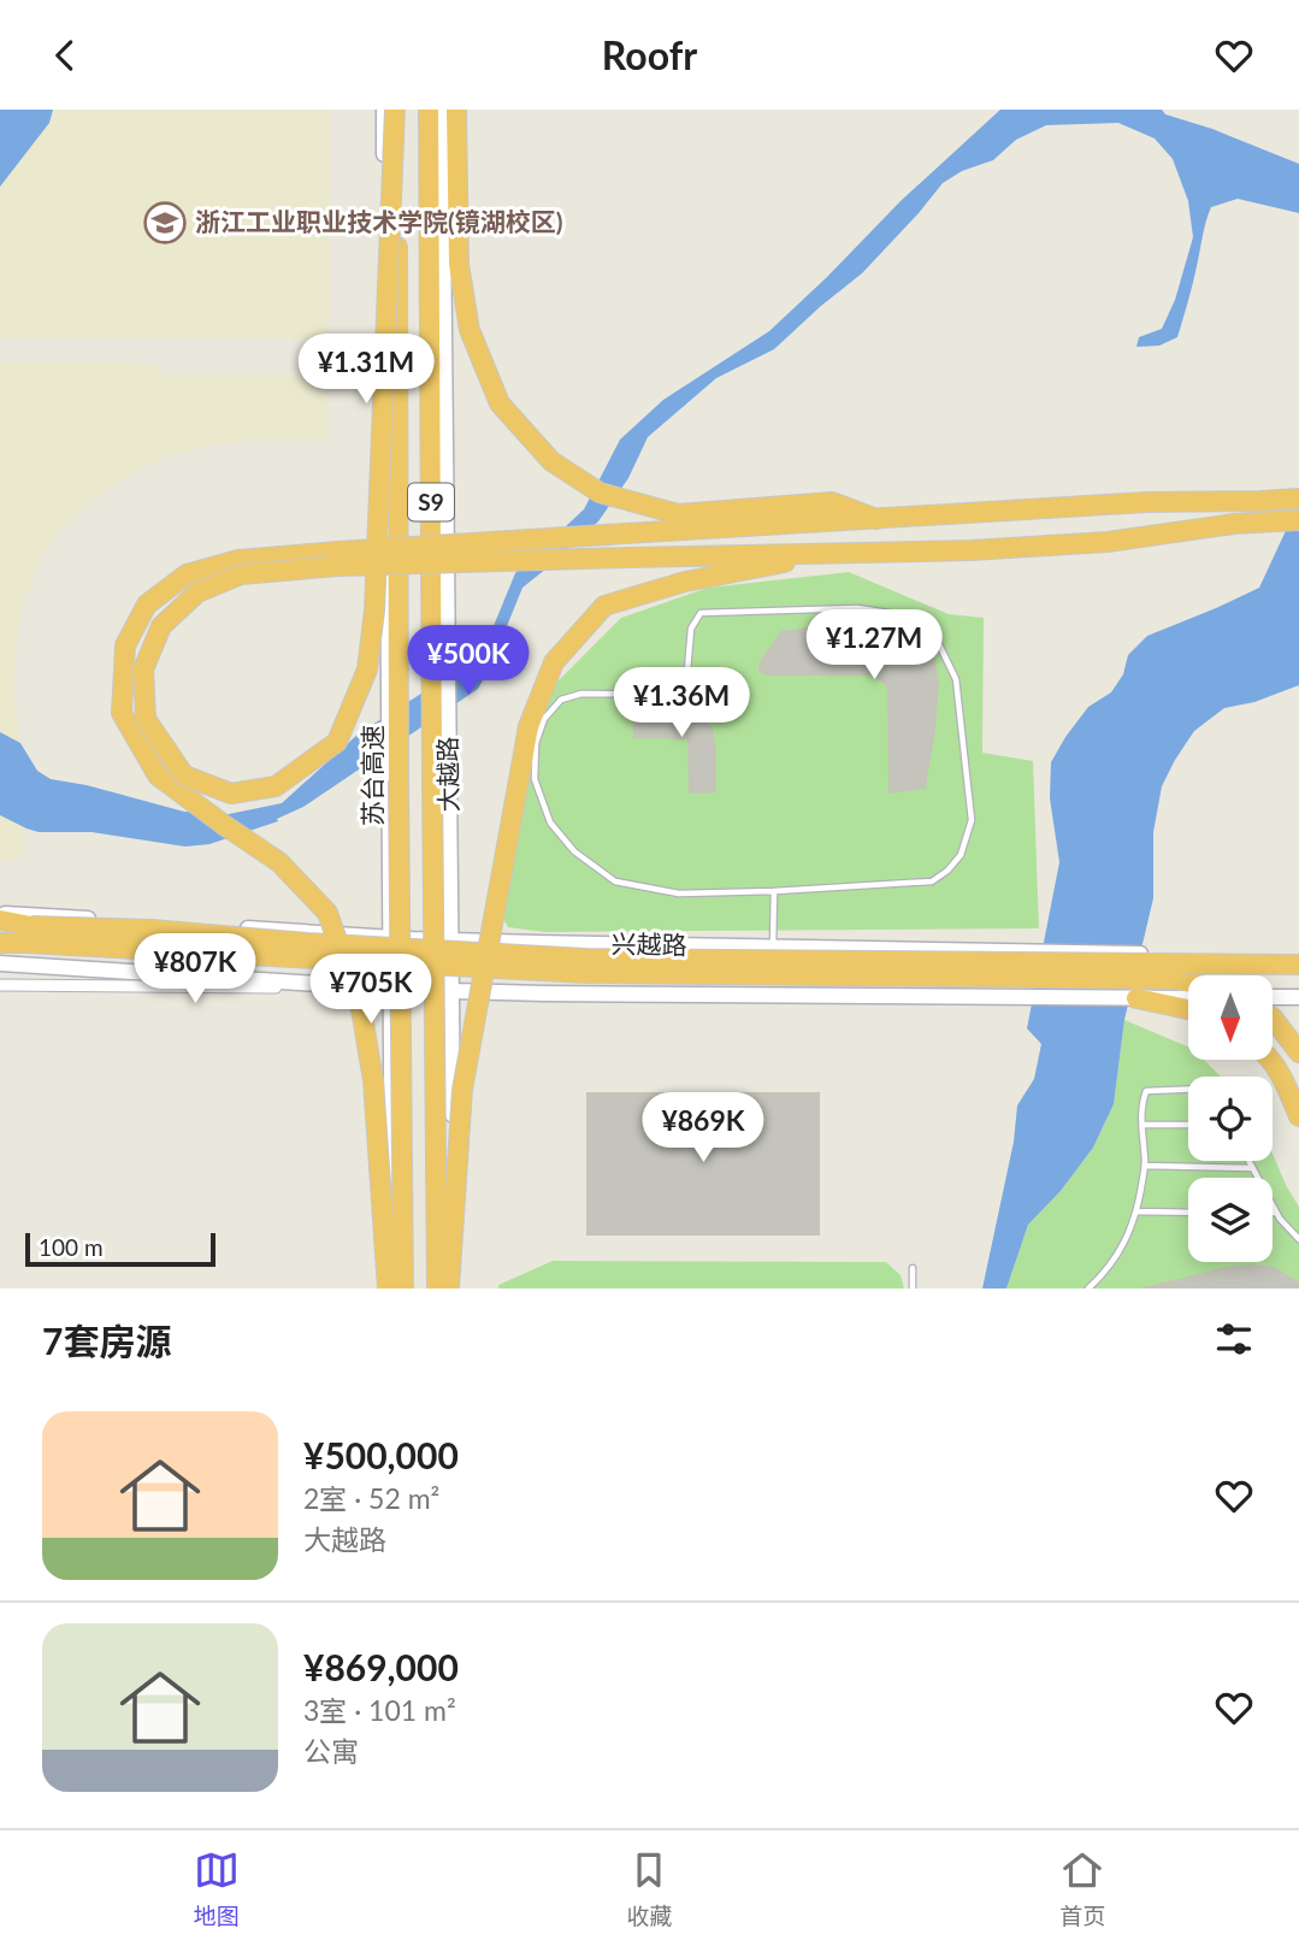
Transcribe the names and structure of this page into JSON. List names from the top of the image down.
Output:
{
  "streets": {
    "highway": ["S9", "苏台高速"],
    "main road": ["大越路", "兴越路"]
  },
  "crossings": [
    ["大越路", "兴越路"]
  ],
  "places": {
    "school or university": ["浙江工业职业技术学院(镜湖校区)"]
  },
  "scale_bar": "100 m",
  "north": "bottom",
  "page": {
    "header": "Roofr",
    "price": [
      "¥1.31M",
      "¥1.27M",
      "¥500K",
      "¥1.36M",
      "¥807K",
      "¥705K",
      "¥869K"
    ],
    "scale": "100 m",
    "heading": "7套房源",
    "list": [
      {
        "name": "¥500,000",
        "note": "2室 · 52 m² · 大越路"
      },
      {
        "name": "¥869,000",
        "note": "3室 · 101 m² · 公寓"
      }
    ],
    "tabs": ["地图", "收藏", "首页"]
  }
}
